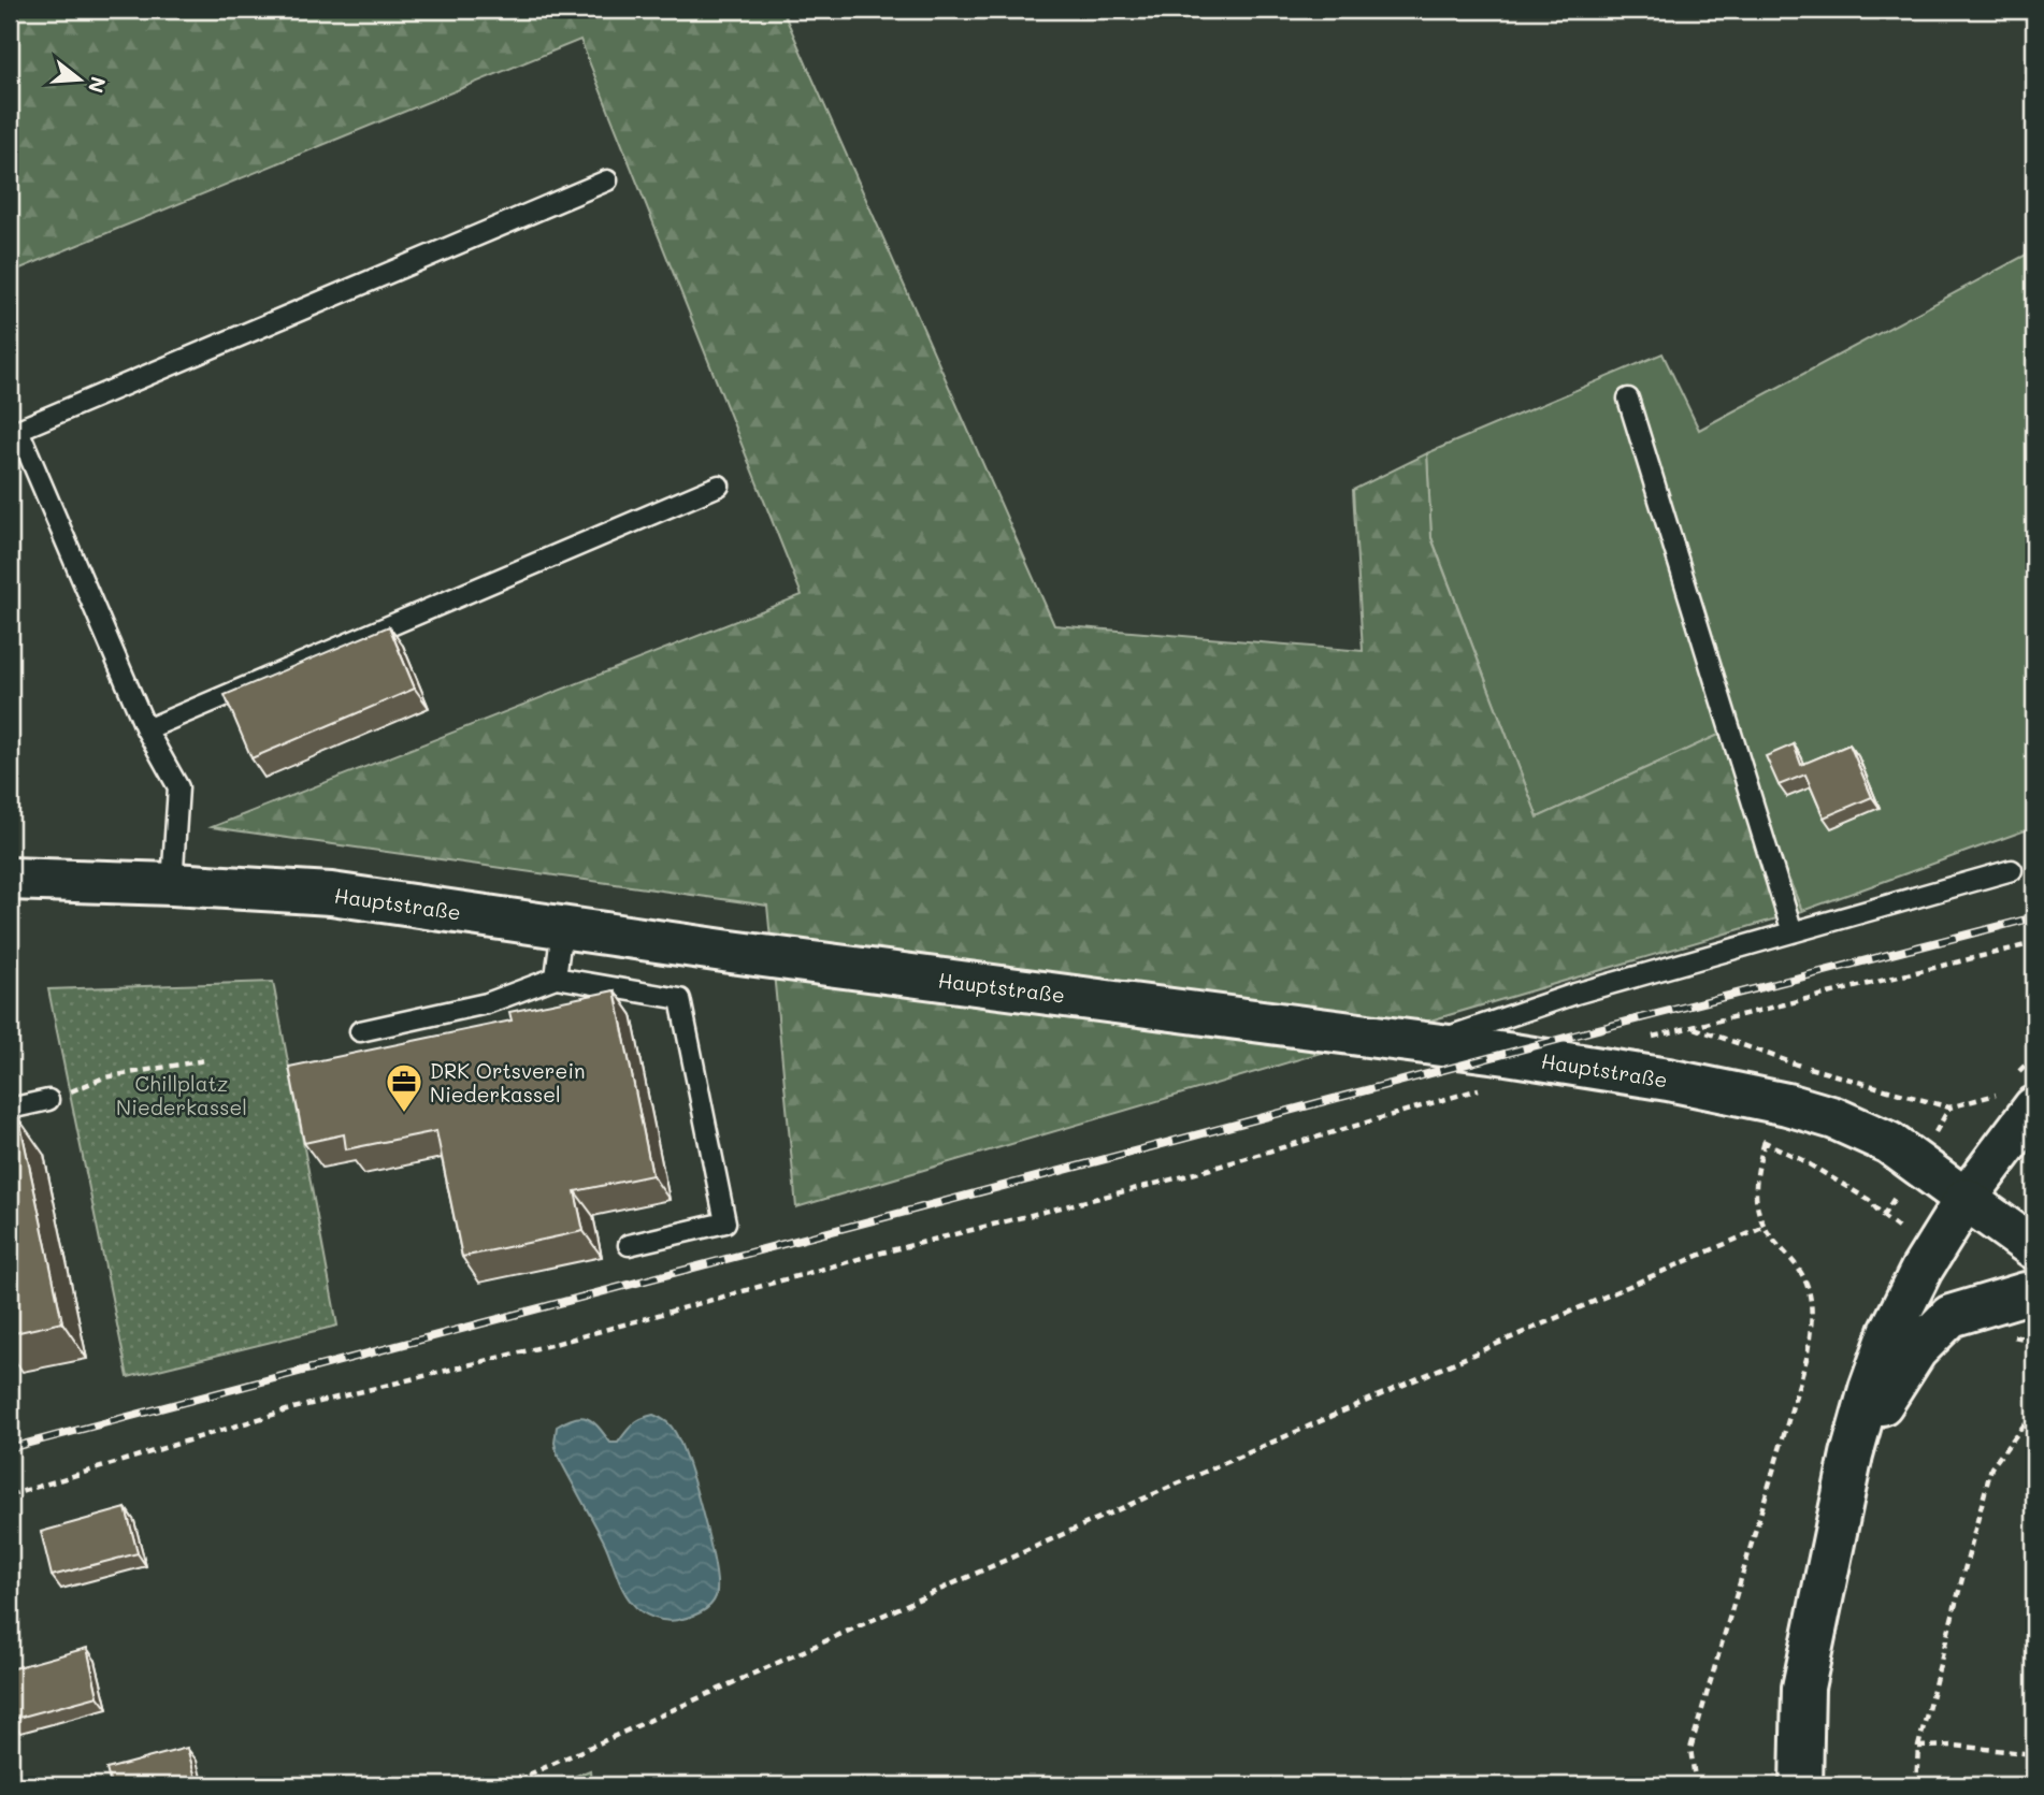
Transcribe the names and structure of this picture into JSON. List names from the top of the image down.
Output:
{
  "streets": {
    "street": ["Hauptstraße"]
  },
  "parks": ["Chillplatz Niederkassel"],
  "places": {
    "office": ["DRK Ortsverein Niederkassel"]
  },
  "north": "right"
}
